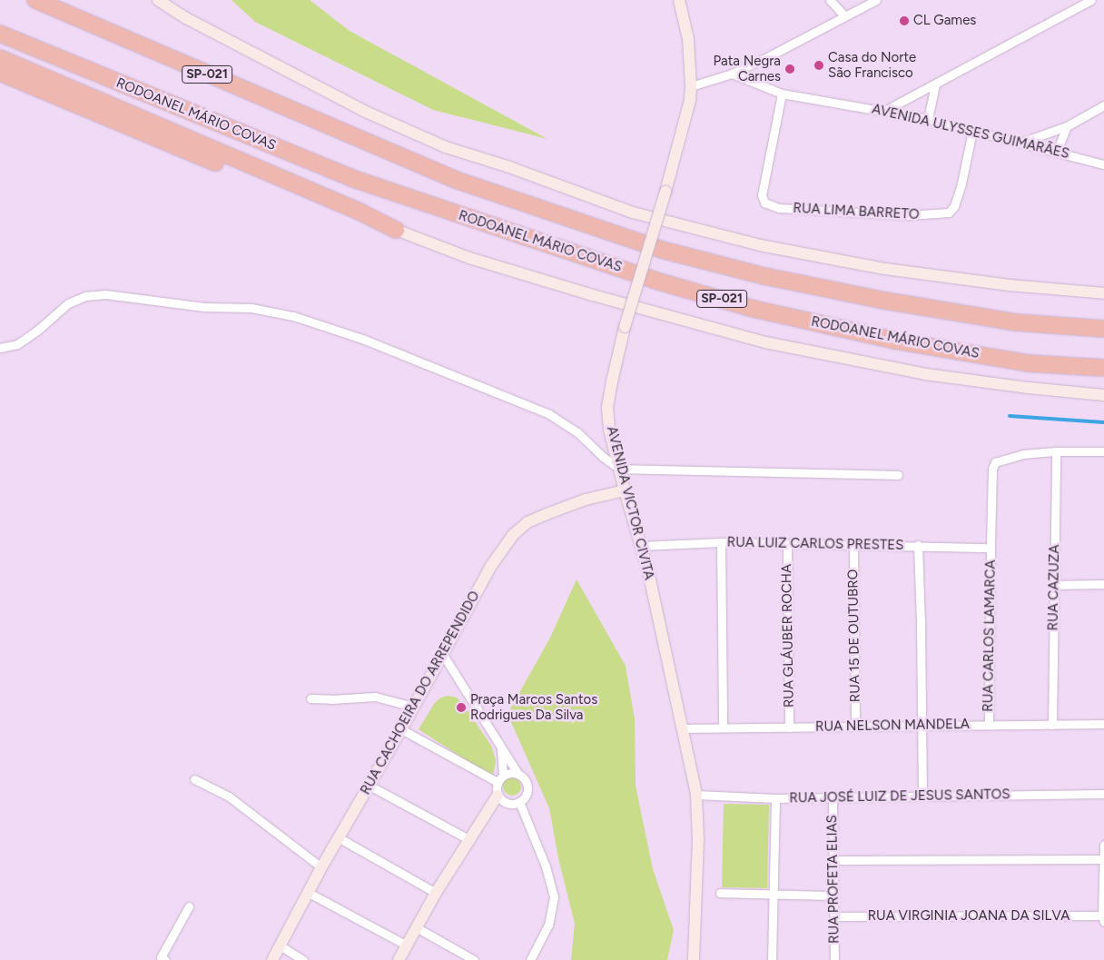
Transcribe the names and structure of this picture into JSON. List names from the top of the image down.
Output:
{
  "streets": {
    "highway": ["SP-021", "RODOANEL MÁRIO COVAS"],
    "main road": ["AVENIDA VICTOR CIVITA", "RUA CACHOEIRA DO ARREPENDIDO"],
    "street": [
      "AVENIDA ULYSSES GUIMARÃES",
      "RUA LIMA BARRETO",
      "RUA LUIZ CARLOS PRESTES",
      "RUA CAZUZA",
      "RUA GLÁUBER ROCHA",
      "RUA 15 DE OUTUBRO",
      "RUA CARLOS LAMARCA",
      "RUA NELSON MANDELA",
      "RUA JOSÉ LUIZ DE JESUS SANTOS",
      "RUA PROFETA ELIAS",
      "RUA VIRGINIA JOANA DA SILVA"
    ]
  },
  "crossings": [
    ["AVENIDA ULYSSES GUIMARÃES", "RUA LIMA BARRETO"],
    ["AVENIDA VICTOR CIVITA", "RUA LUIZ CARLOS PRESTES"],
    ["AVENIDA VICTOR CIVITA", "RUA CACHOEIRA DO ARREPENDIDO"],
    ["AVENIDA VICTOR CIVITA", "RUA NELSON MANDELA"],
    ["AVENIDA VICTOR CIVITA", "RUA JOSÉ LUIZ DE JESUS SANTOS"],
    ["RUA LUIZ CARLOS PRESTES", "RUA GLÁUBER ROCHA"],
    ["RUA LUIZ CARLOS PRESTES", "RUA 15 DE OUTUBRO"],
    ["RUA LUIZ CARLOS PRESTES", "RUA CARLOS LAMARCA"],
    ["RUA CAZUZA", "RUA CARLOS LAMARCA"],
    ["RUA CAZUZA", "RUA NELSON MANDELA"],
    ["RUA GLÁUBER ROCHA", "RUA NELSON MANDELA"],
    ["RUA 15 DE OUTUBRO", "RUA NELSON MANDELA"],
    ["RUA CARLOS LAMARCA", "RUA NELSON MANDELA"],
    ["RUA JOSÉ LUIZ DE JESUS SANTOS", "RUA PROFETA ELIAS"],
    ["RUA PROFETA ELIAS", "RUA VIRGINIA JOANA DA SILVA"]
  ],
  "places": [
    "CL Games",
    "Casa do Norte São Francisco",
    "Pata Negra Carnes",
    "Praça Marcos Santos Rodrigues Da Silva"
  ]
}
